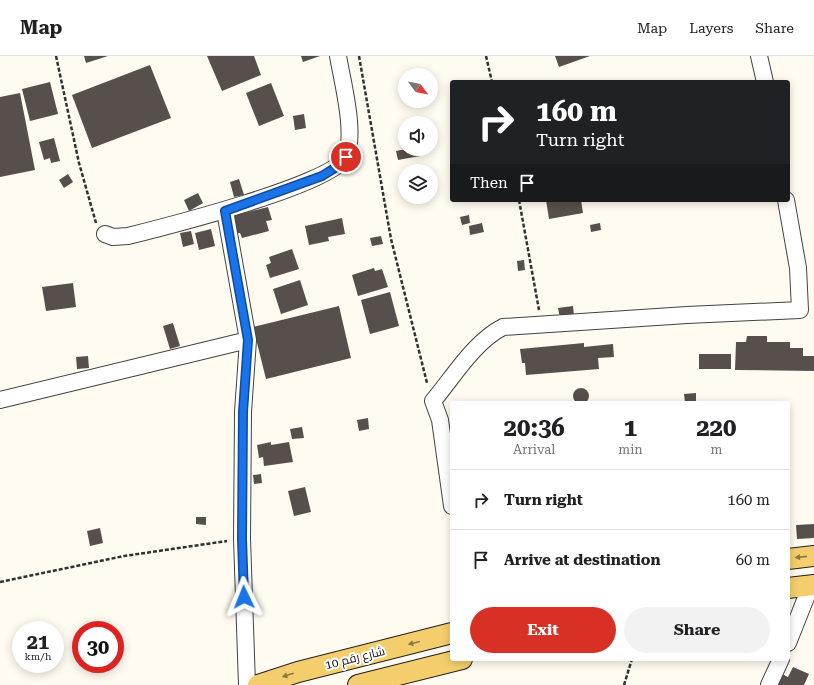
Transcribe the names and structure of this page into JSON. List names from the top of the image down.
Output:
{
  "streets": {
    "main road": ["شارع رقم 10"]
  },
  "north": "bottom right",
  "page": {
    "header": "Map",
    "nav": ["Map", "Layers", "Share"],
    "turn": ["160 m", "Turn right"],
    "then": "Then",
    "eta": [
      "20:36",
      "Arrival",
      "1",
      "min",
      "220",
      "m"
    ],
    "list": [
      {
        "name": "Turn right",
        "value": "160 m"
      },
      {
        "name": "Arrive at destination",
        "value": "60 m"
      }
    ],
    "buttons": ["Exit", "Share"],
    "speed": "21 km/h",
    "limit": "30"
  }
}
